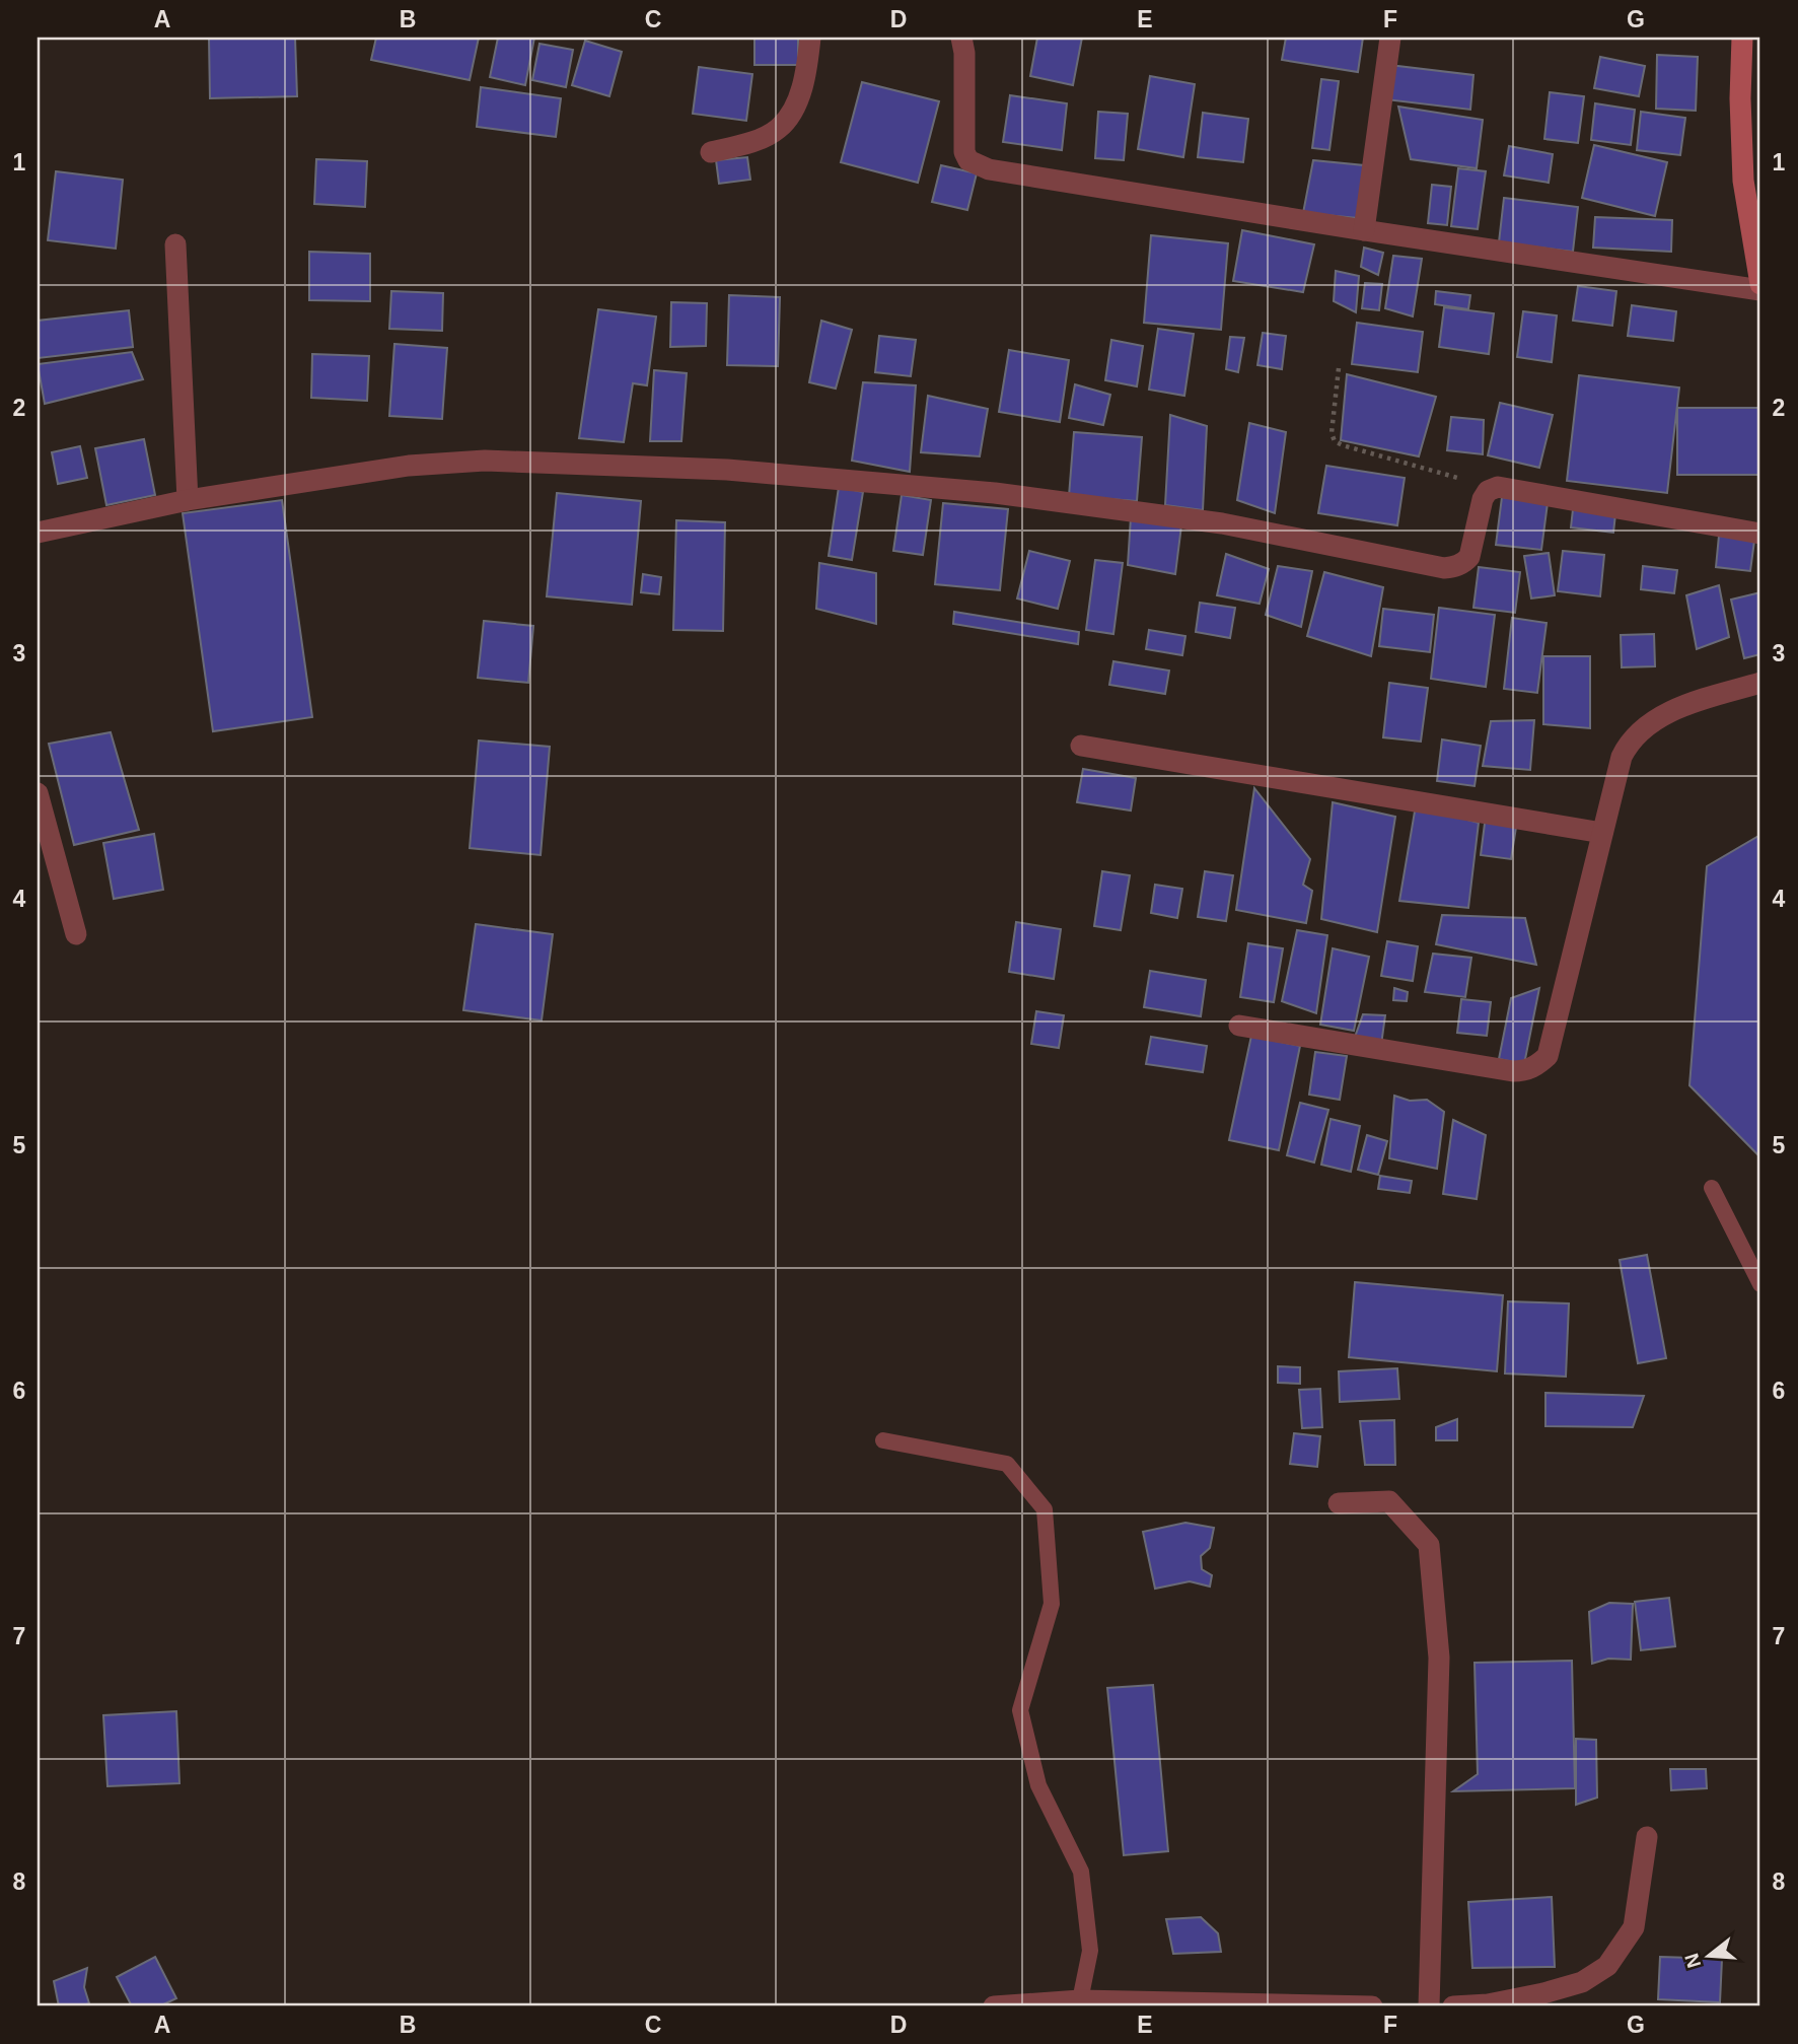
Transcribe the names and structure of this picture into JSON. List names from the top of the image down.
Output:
{
  "north": "left",
  "grid": {
    "columns": [
      "A",
      "B",
      "C",
      "D",
      "E",
      "F",
      "G"
    ],
    "rows": [
      "1",
      "2",
      "3",
      "4",
      "5",
      "6",
      "7",
      "8"
    ]
  }
}
